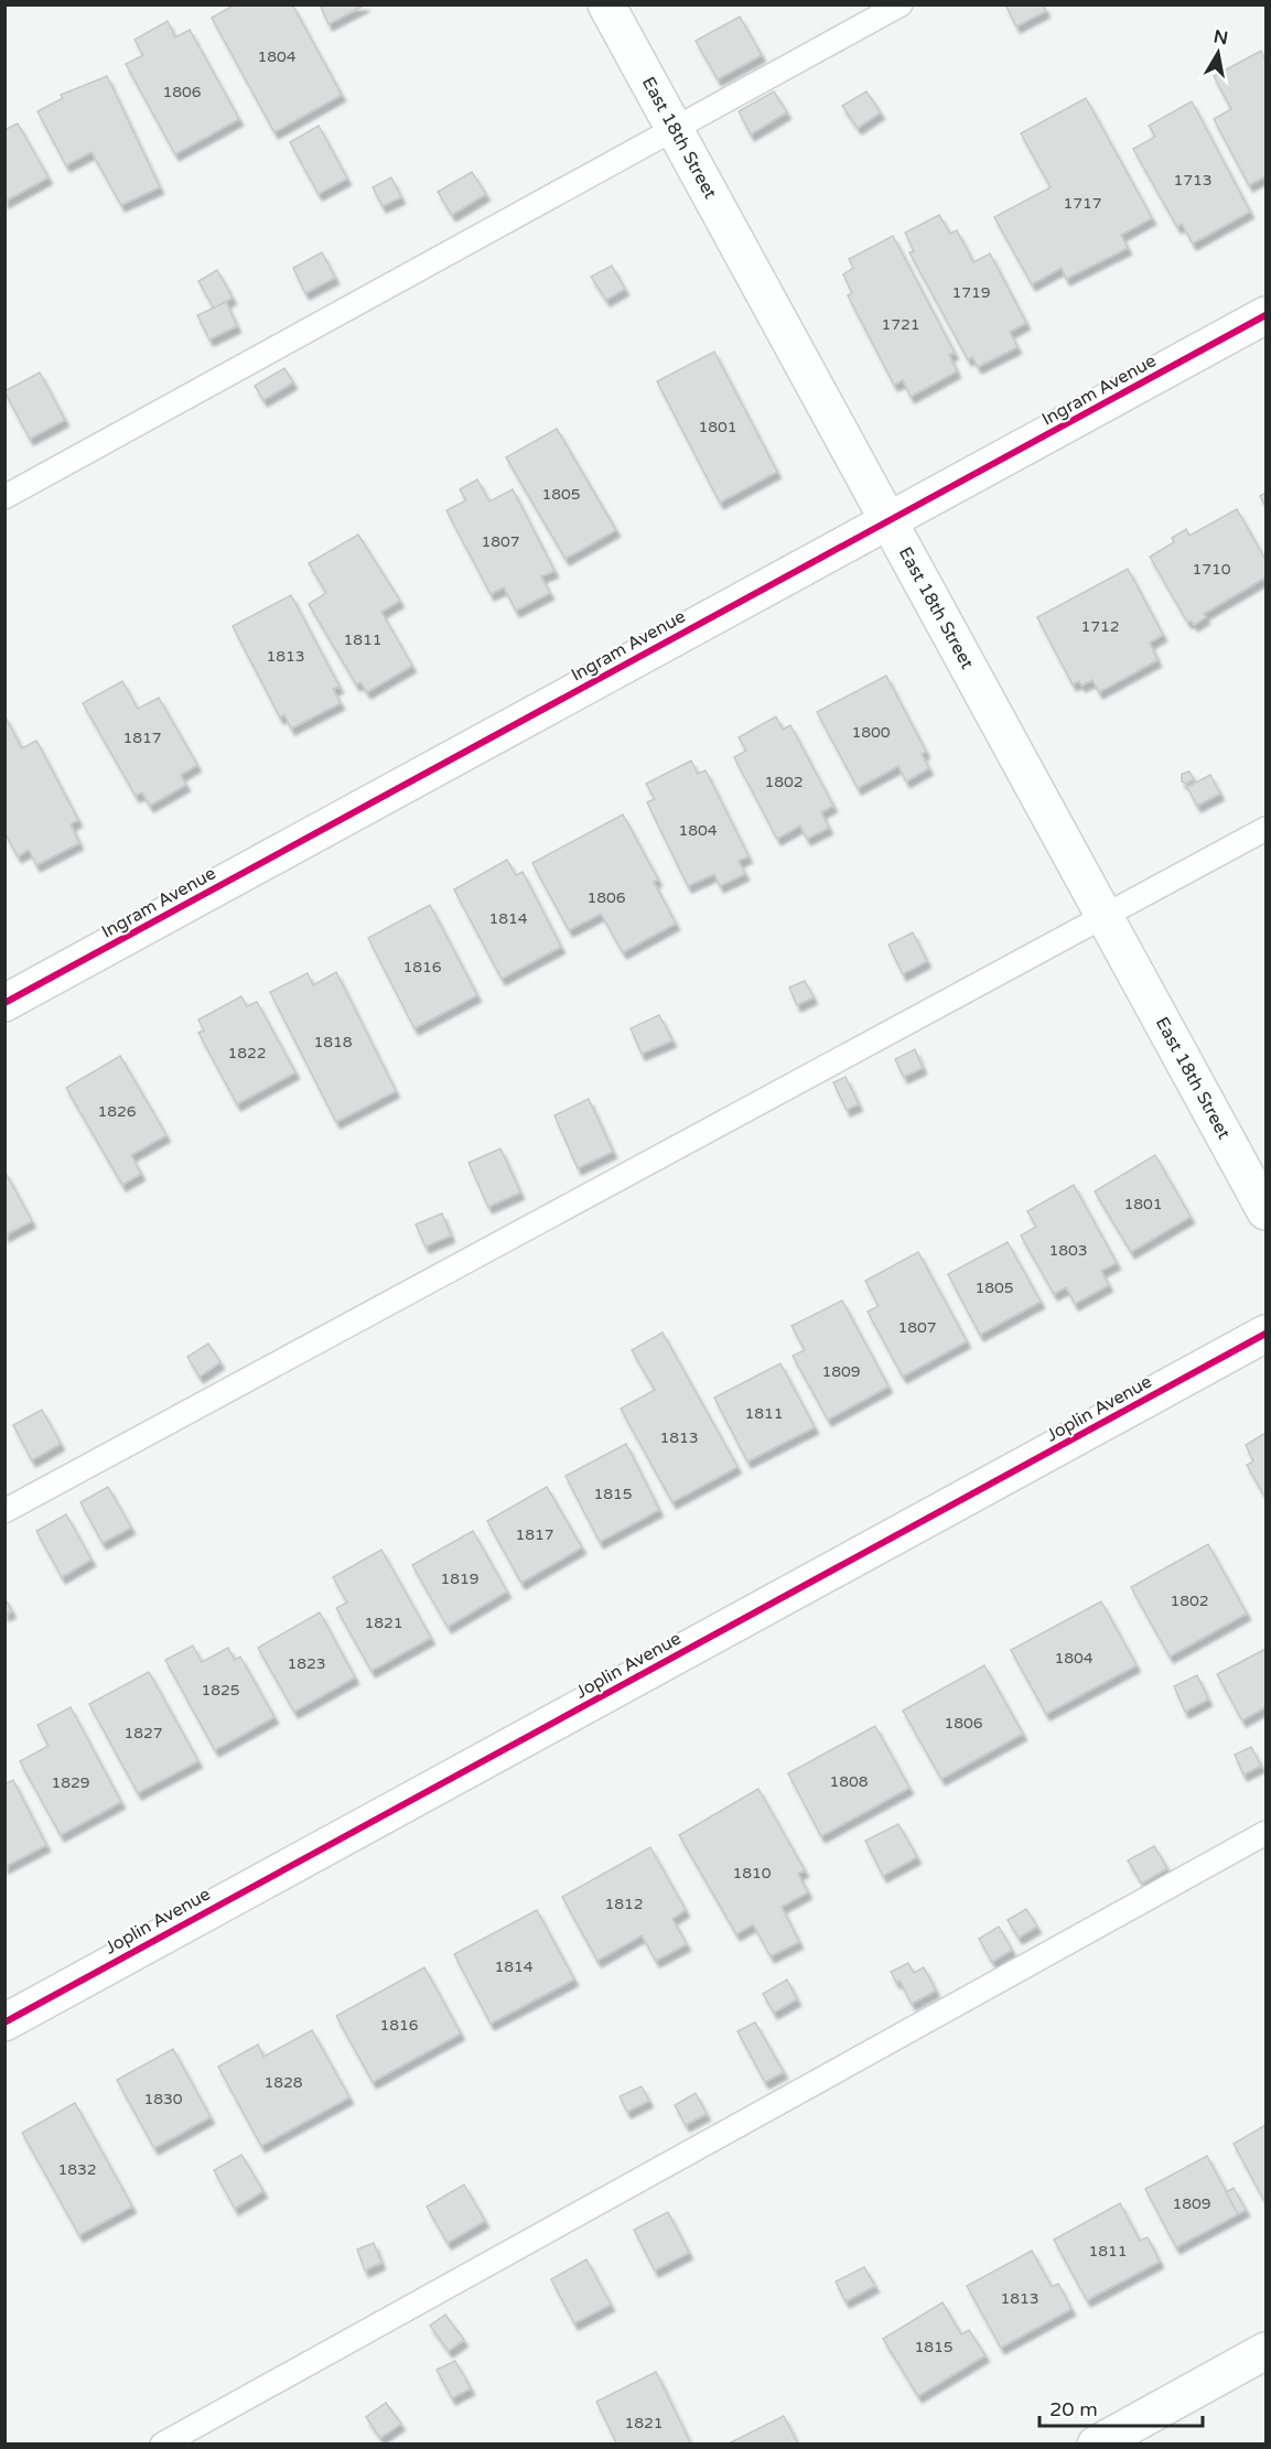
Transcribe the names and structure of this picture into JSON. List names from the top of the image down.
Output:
{
  "streets": {
    "street": ["East 18th Street", "Ingram Avenue", "Joplin Avenue"]
  },
  "crossings": [
    ["East 18th Street", "Ingram Avenue"]
  ],
  "house_numbers": [
    "1804",
    "1806",
    "1713",
    "1717",
    "1719",
    "1721",
    "1801",
    "1805",
    "1807",
    "1710",
    "1712",
    "1811",
    "1813",
    "1800",
    "1817",
    "1802",
    "1804",
    "1806",
    "1814",
    "1816",
    "1818",
    "1822",
    "1826",
    "1801",
    "1803",
    "1805",
    "1807",
    "1809",
    "1811",
    "1813",
    "1815",
    "1817",
    "1819",
    "1802",
    "1821",
    "1804",
    "1823",
    "1825",
    "1806",
    "1827",
    "1808",
    "1829",
    "1810",
    "1812",
    "1814",
    "1816",
    "1828",
    "1830",
    "1832",
    "1809",
    "1811",
    "1813",
    "1815",
    "1821"
  ],
  "scale_bar": "20 m",
  "north": "top"
}
